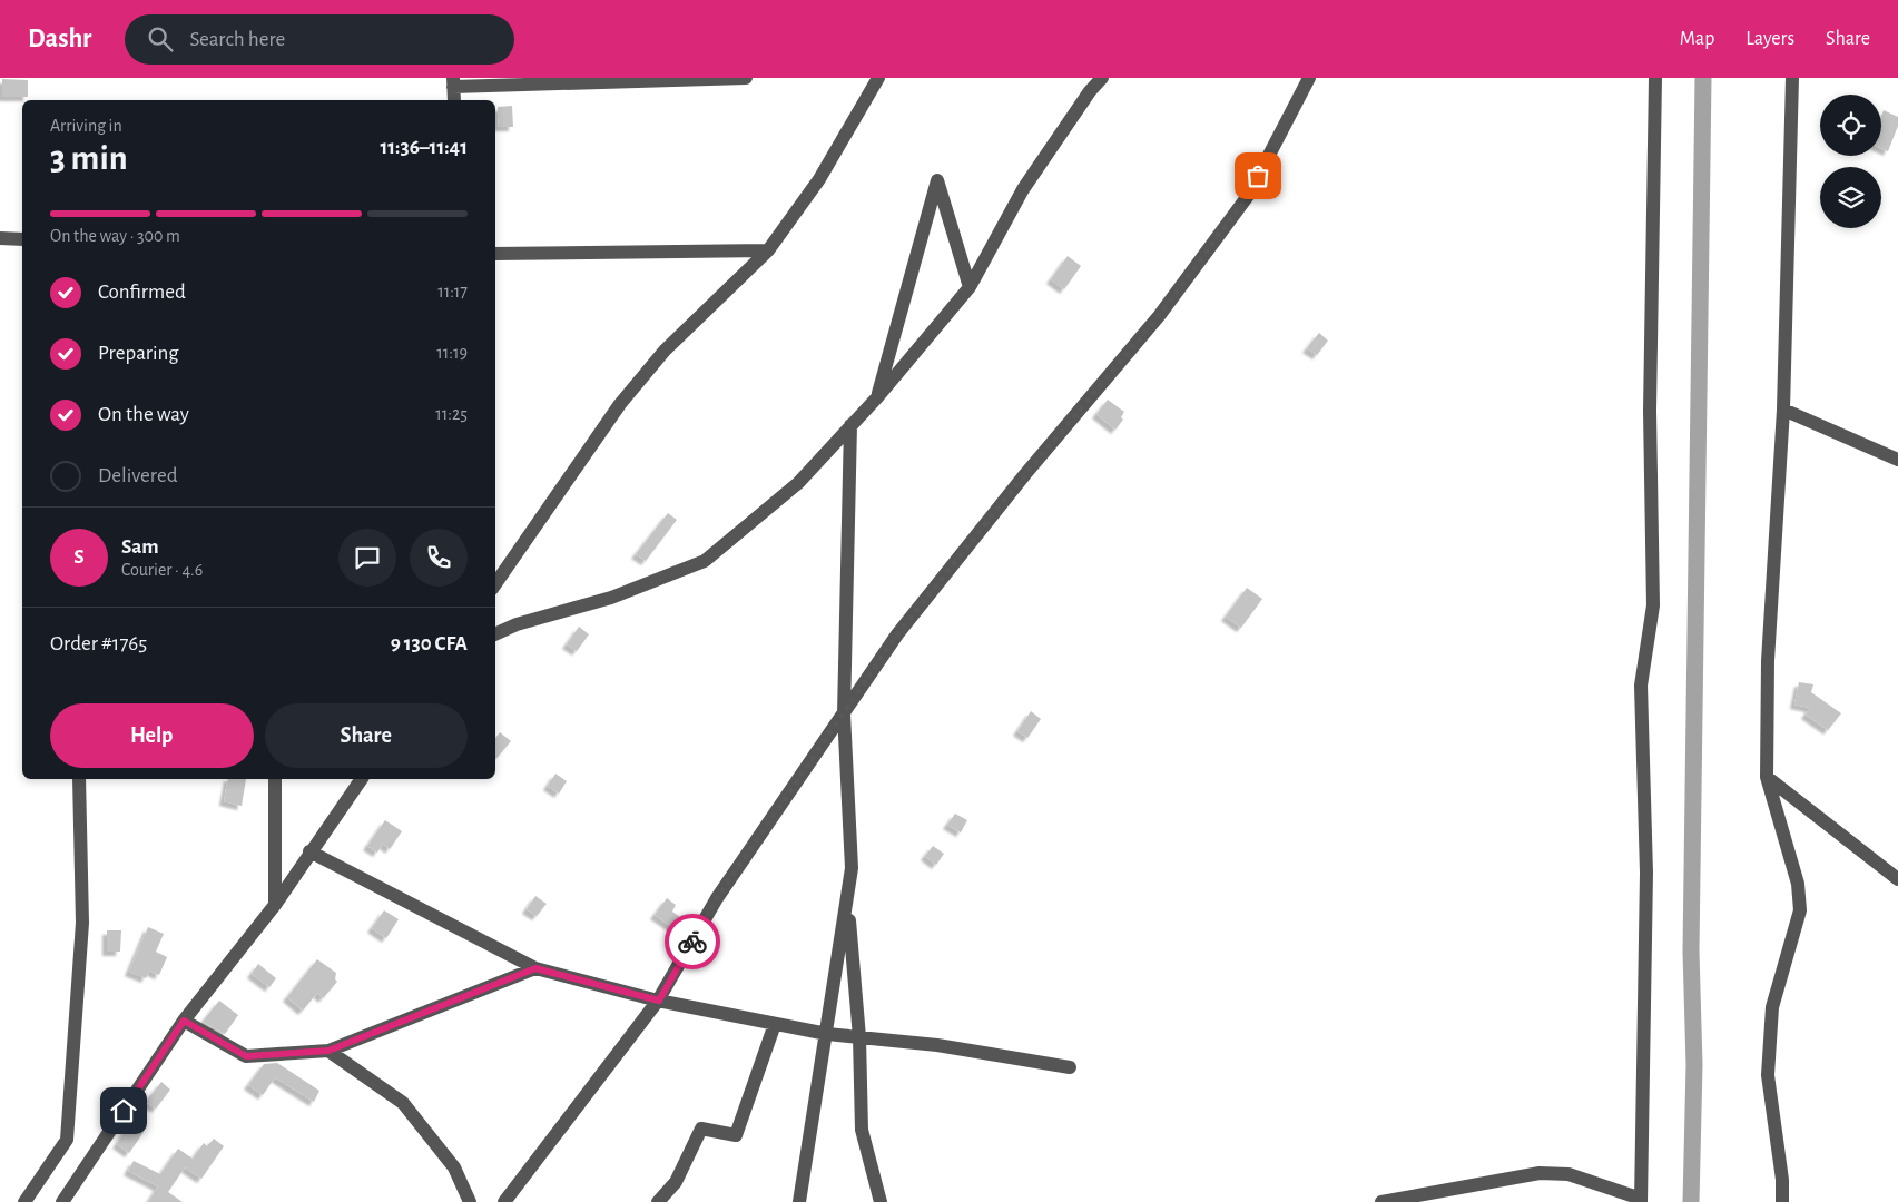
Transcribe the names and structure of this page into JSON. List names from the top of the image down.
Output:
{
  "page": {
    "header": "Dashr",
    "search": "Search here",
    "nav": ["Map", "Layers", "Share"],
    "heading": ["3 min", "Arriving in", "11:36–11:41"],
    "panel": [
      "Sam",
      "Courier · 4.6",
      "Order #1765",
      "9 130 CFA"
    ],
    "bar": "On the way · 300 m",
    "list": [
      ["Confirmed", "11:17"],
      ["Preparing", "11:19"],
      ["On the way", "11:25"],
      "Delivered"
    ],
    "round": "S",
    "buttons": ["Help", "Share"]
  }
}
